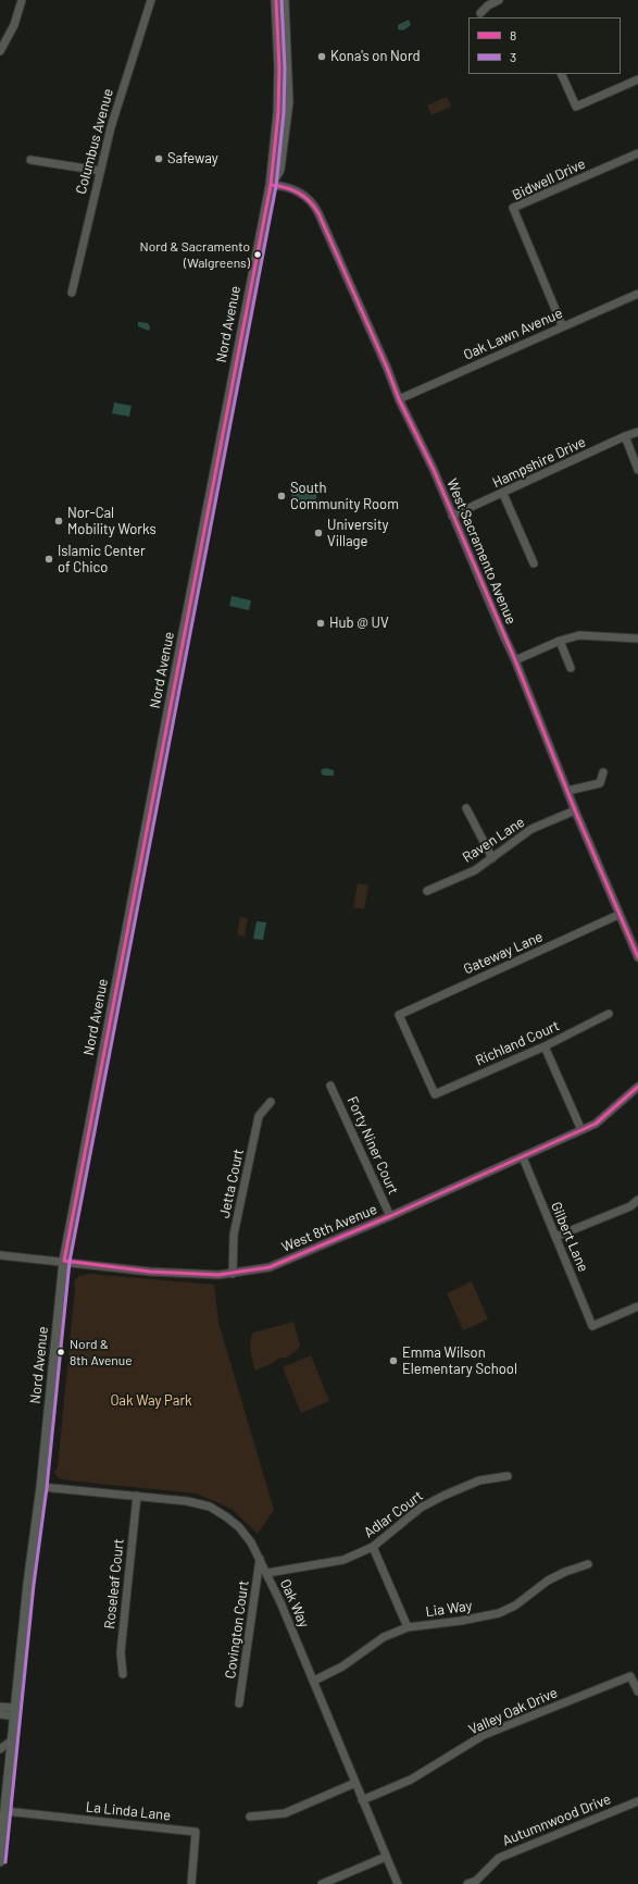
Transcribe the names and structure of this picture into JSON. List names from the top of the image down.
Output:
{
  "streets": {
    "main road": ["Nord Avenue"],
    "street": [
      "Columbus Avenue",
      "Bidwell Drive",
      "Oak Lawn Avenue",
      "Hampshire Drive",
      "West Sacramento Avenue",
      "Raven Lane",
      "Gateway Lane",
      "Richland Court",
      "Forty Niner Court",
      "Jetta Court",
      "West 8th Avenue",
      "Gilbert Lane",
      "Adlar Court",
      "Roseleaf Court",
      "Oak Way",
      "Lia Way",
      "Covington Court",
      "Valley Oak Drive",
      "La Linda Lane",
      "Autumnwood Drive"
    ]
  },
  "crossings": [
    ["Bidwell Drive", "Oak Lawn Avenue"],
    ["Nord Avenue", "West Sacramento Avenue"],
    ["Nord Avenue", "West 8th Avenue"],
    ["Nord Avenue", "Oak Way"],
    ["Nord Avenue", "La Linda Lane"],
    ["Oak Lawn Avenue", "West Sacramento Avenue"],
    ["Hampshire Drive", "West Sacramento Avenue"],
    ["West Sacramento Avenue", "Raven Lane"],
    ["West Sacramento Avenue", "Gateway Lane"],
    ["Gateway Lane", "Richland Court"],
    ["Forty Niner Court", "West 8th Avenue"],
    ["Jetta Court", "West 8th Avenue"],
    ["West 8th Avenue", "Gilbert Lane"],
    ["Adlar Court", "Oak Way"],
    ["Roseleaf Court", "Oak Way"],
    ["Oak Way", "Lia Way"],
    ["Oak Way", "Covington Court"],
    ["Oak Way", "Valley Oak Drive"]
  ],
  "parks": ["Oak Way Park"],
  "places": [
    "Kona's on Nord",
    "Safeway",
    "Nord & Sacramento (Walgreens)",
    "South Community Room",
    "Nor-Cal Mobility Works",
    "University Village",
    "Islamic Center of Chico",
    "Hub @ UV",
    "Nord & 8th Avenue",
    "Emma Wilson Elementary School"
  ],
  "lines": ["transit line 8", "transit line 3"],
  "legend": ["8", "3"]
}
